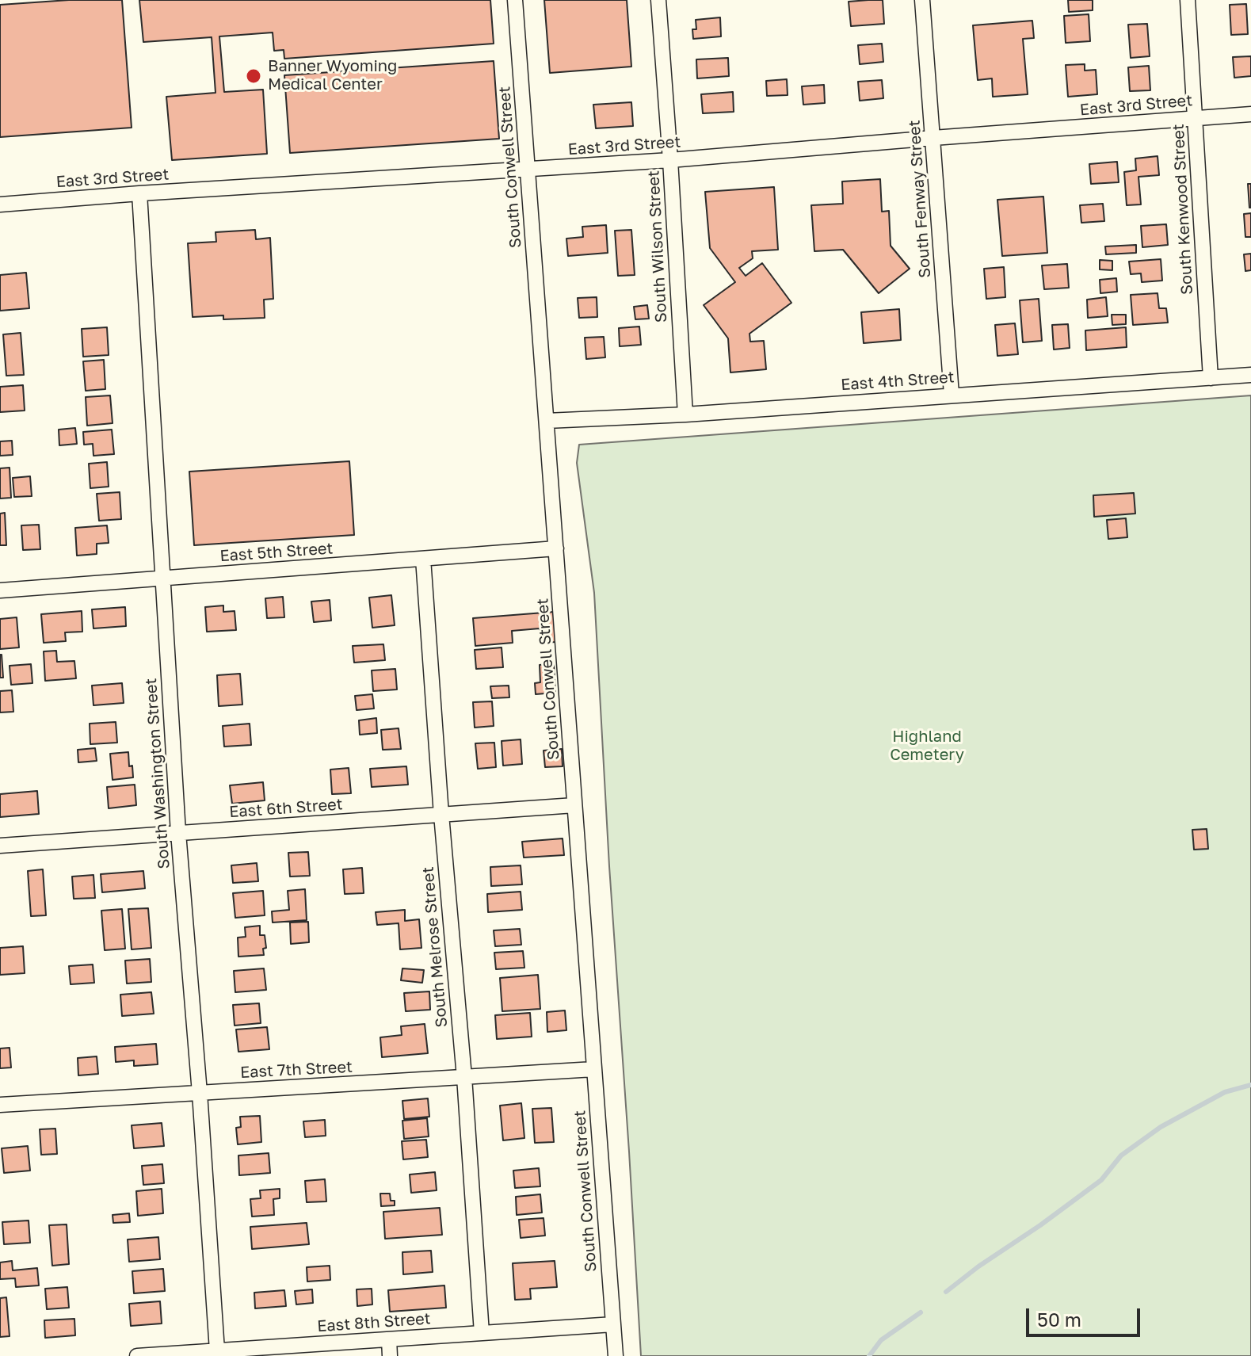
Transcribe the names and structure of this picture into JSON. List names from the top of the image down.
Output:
{
  "streets": {
    "street": [
      "East 3rd Street",
      "South Conwell Street",
      "South Fenway Street",
      "South Kenwood Street",
      "South Wilson Street",
      "East 4th Street",
      "East 5th Street",
      "South Washington Street",
      "East 6th Street",
      "South Melrose Street",
      "East 7th Street",
      "East 8th Street"
    ]
  },
  "crossings": [
    ["East 3rd Street", "South Conwell Street"],
    ["East 3rd Street", "South Fenway Street"],
    ["East 3rd Street", "South Kenwood Street"],
    ["East 3rd Street", "South Wilson Street"],
    ["East 3rd Street", "South Washington Street"],
    ["South Conwell Street", "East 4th Street"],
    ["South Conwell Street", "East 5th Street"],
    ["South Conwell Street", "East 6th Street"],
    ["South Conwell Street", "East 7th Street"],
    ["South Conwell Street", "East 8th Street"],
    ["South Fenway Street", "East 4th Street"],
    ["South Kenwood Street", "East 4th Street"],
    ["South Wilson Street", "East 4th Street"],
    ["East 5th Street", "South Washington Street"],
    ["East 5th Street", "South Melrose Street"],
    ["South Washington Street", "East 6th Street"],
    ["South Washington Street", "East 7th Street"],
    ["South Washington Street", "East 8th Street"],
    ["East 6th Street", "South Melrose Street"],
    ["South Melrose Street", "East 7th Street"],
    ["South Melrose Street", "East 8th Street"]
  ],
  "parks": ["Highland Cemetery"],
  "places": ["Banner Wyoming Medical Center"],
  "scale_bar": "50 m"
}
